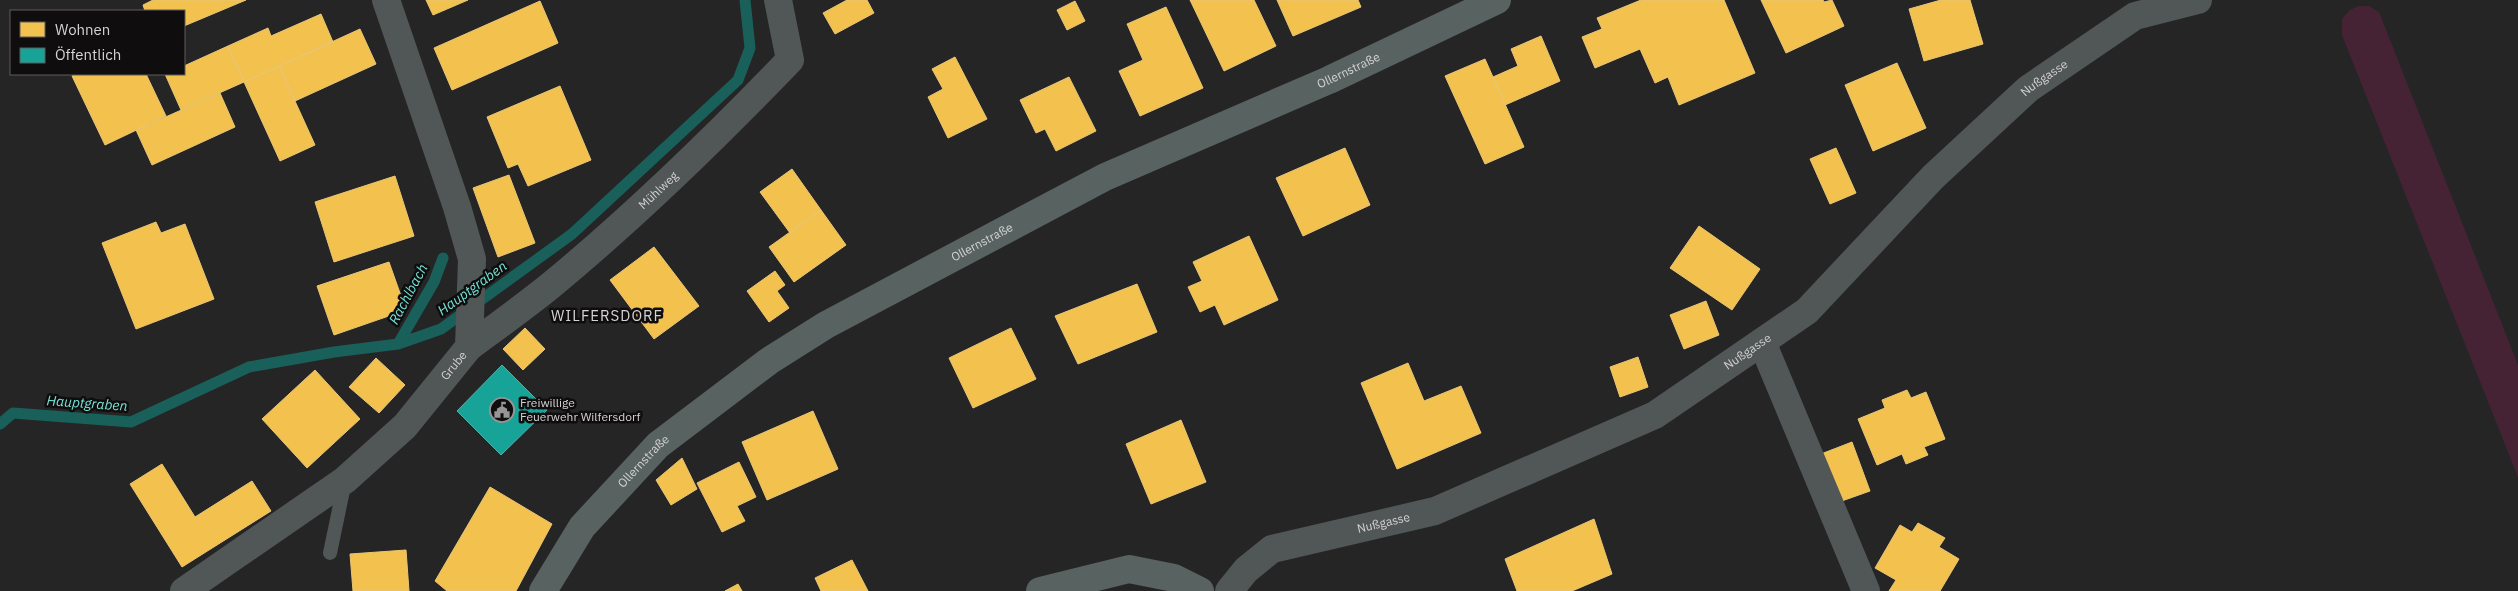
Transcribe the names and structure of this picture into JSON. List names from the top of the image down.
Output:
{
  "streets": {
    "street": [
      "Ollernstraße",
      "Nußgasse",
      "Mühlweg",
      "Grube"
    ]
  },
  "crossings": [
    ["Mühlweg", "Grube"]
  ],
  "districts": ["WILFERSDORF"],
  "water": ["Hauptgraben", "Rachlbach"],
  "places": {
    "public building": ["Freiwillige Feuerwehr Wilfersdorf"]
  },
  "legend": ["Wohnen", "Öffentlich"]
}
